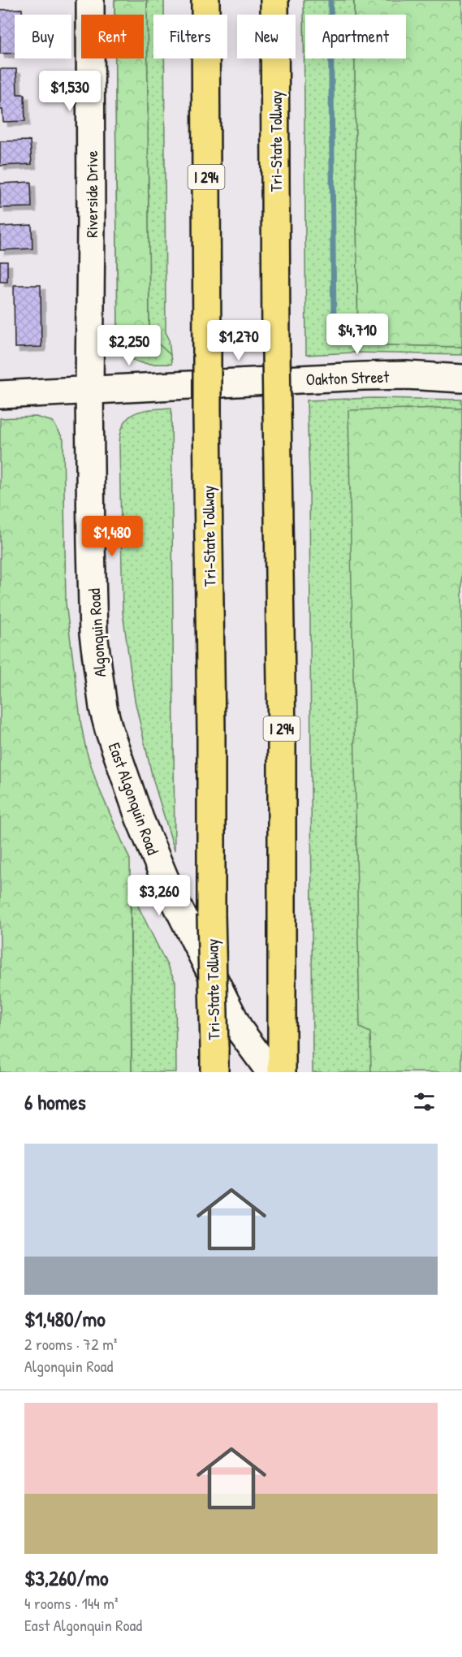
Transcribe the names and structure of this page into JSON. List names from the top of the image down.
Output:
{
  "streets": {
    "highway": ["Tri-State Tollway", "I 294"],
    "main road": [
      "Riverside Drive",
      "Oakton Street",
      "Algonquin Road",
      "East Algonquin Road"
    ]
  },
  "crossings": [
    ["Riverside Drive", "Oakton Street"],
    ["Riverside Drive", "Algonquin Road"],
    ["Oakton Street", "Algonquin Road"],
    ["Algonquin Road", "East Algonquin Road"]
  ],
  "page": {
    "chip": [
      "Buy",
      "Rent",
      "Filters",
      "New",
      "Apartment"
    ],
    "price": [
      "$1,530",
      "$4,710",
      "$1,270",
      "$2,250",
      "$1,480",
      "$3,260"
    ],
    "heading": "6 homes",
    "list": [
      {
        "name": "$1,480/mo",
        "note": "2 rooms · 72 m² · Algonquin Road"
      },
      {
        "name": "$3,260/mo",
        "note": "4 rooms · 144 m² · East Algonquin Road"
      }
    ]
  }
}
